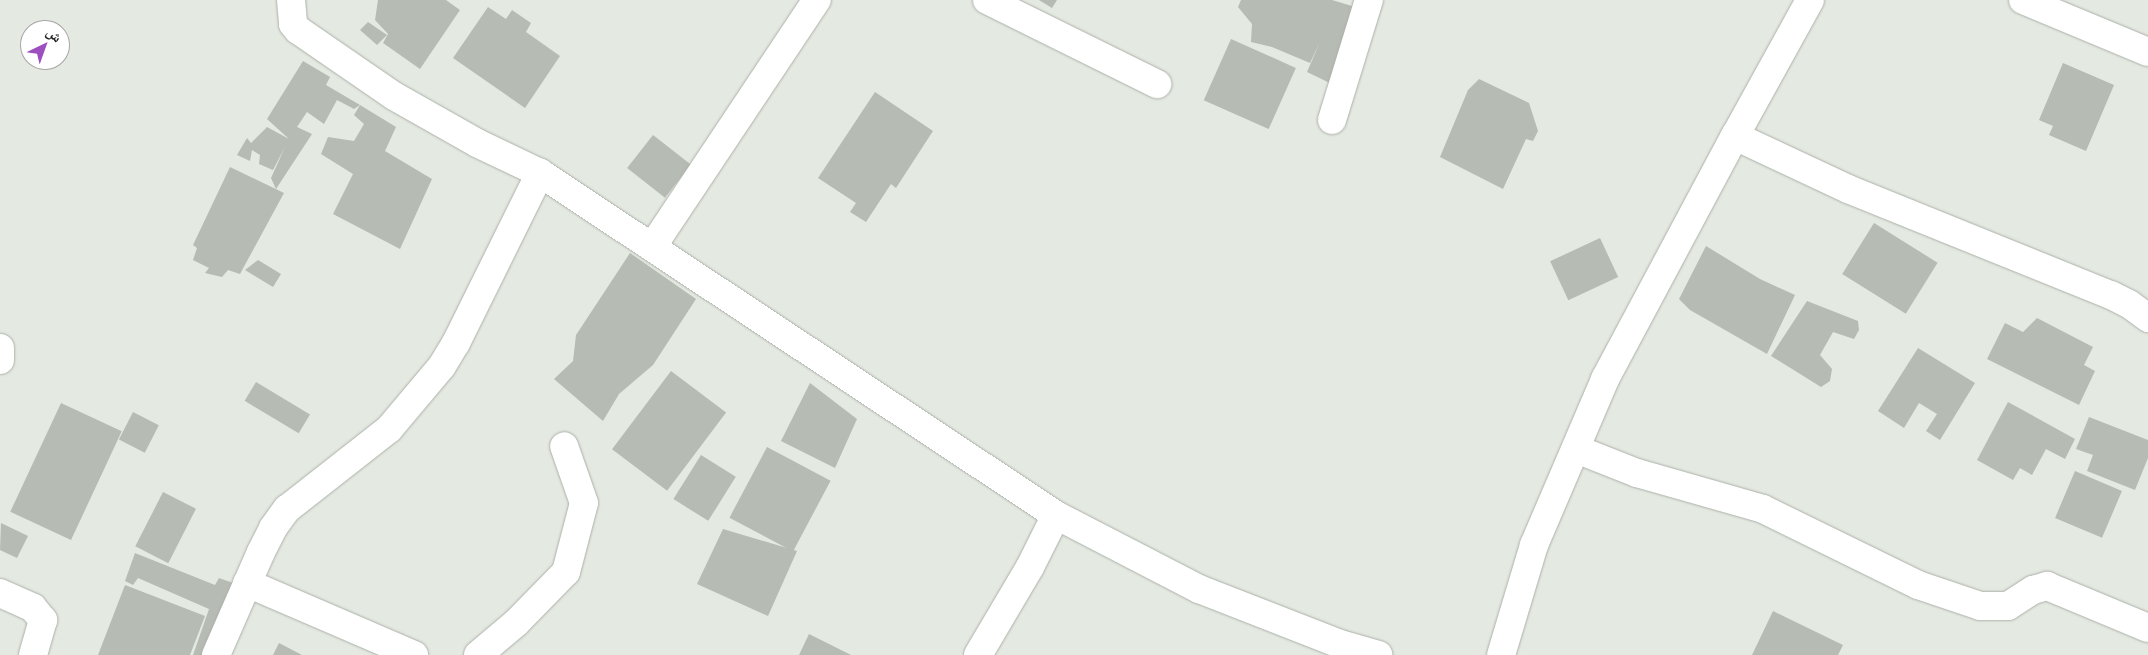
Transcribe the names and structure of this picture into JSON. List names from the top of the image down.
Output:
{
  "north": "top right"
}
